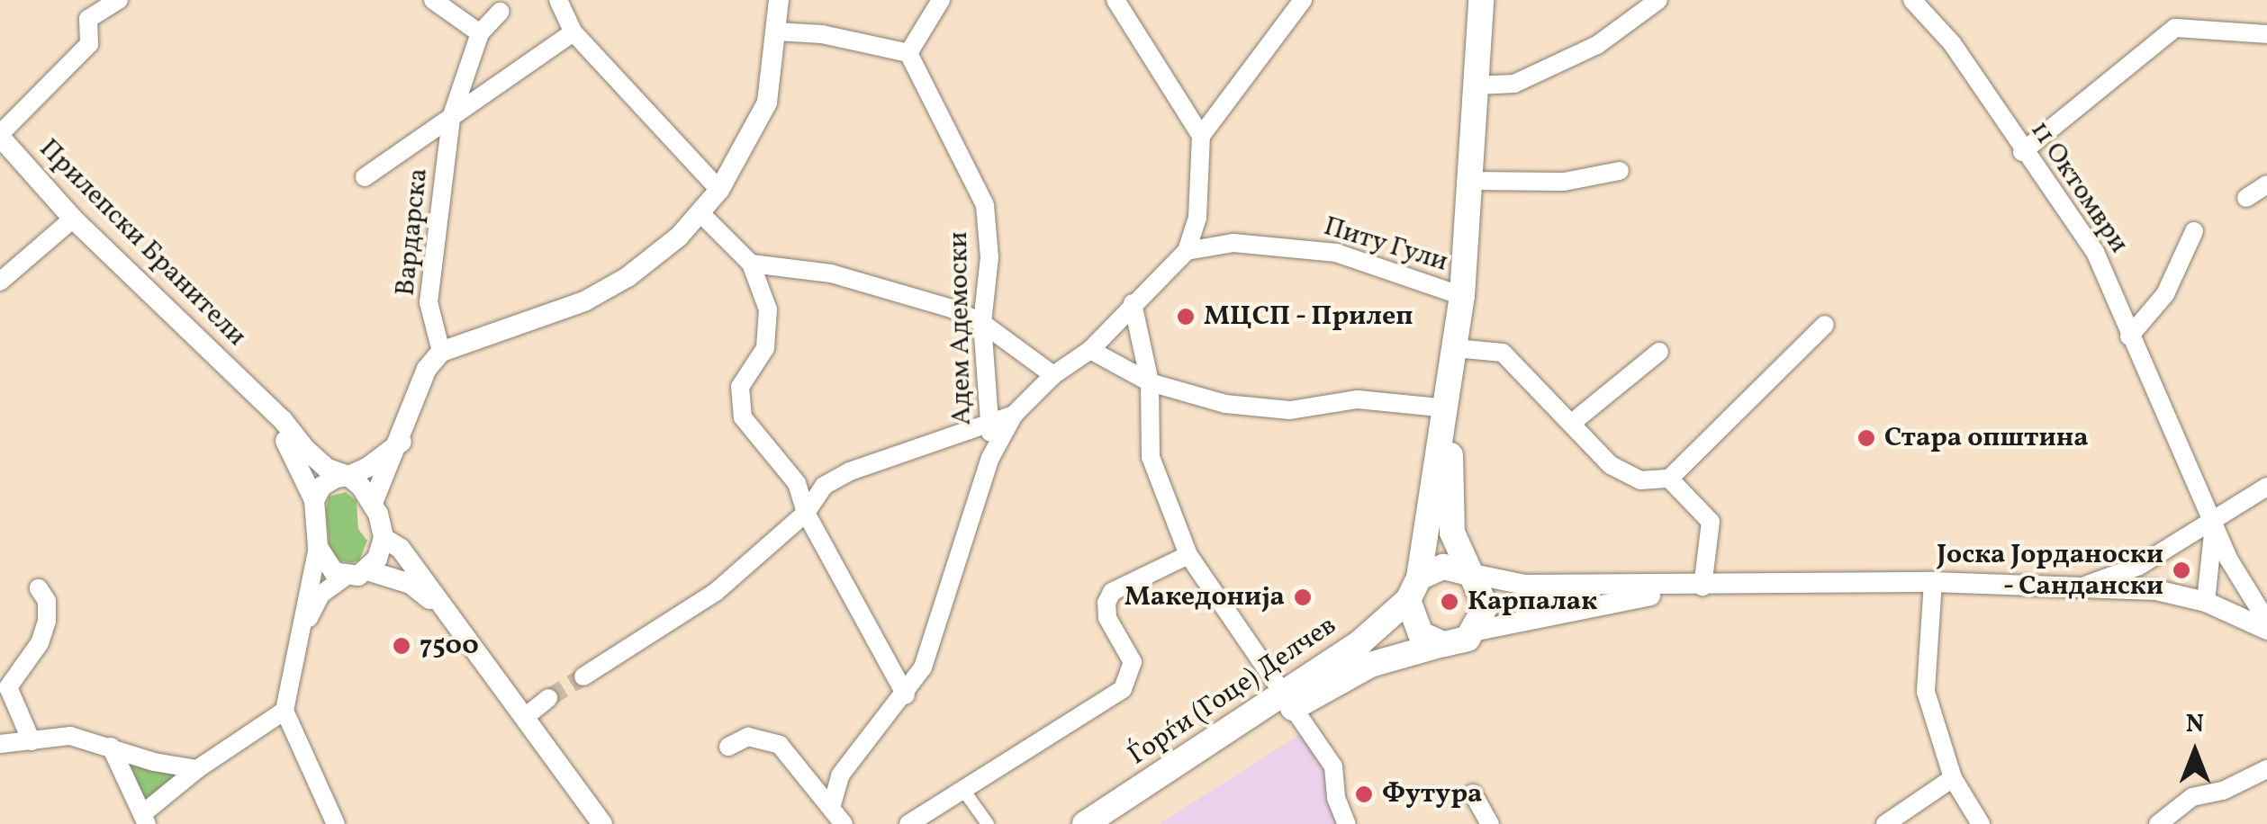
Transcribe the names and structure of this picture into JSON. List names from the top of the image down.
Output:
{
  "streets": {
    "main road": ["Ѓорѓи (Гоце) Делчев"],
    "street": [
      "11 Октомври",
      "Вардарска",
      "Прилепски Бранители",
      "Питу Гули",
      "Адем Адемоски"
    ]
  },
  "places": [
    "МЦСП - Прилеп",
    "Стара општина",
    "Јоска Јорданоски - Сандански",
    "Македонија",
    "Карпалак",
    "7500",
    "Футура"
  ],
  "north": "top"
}
